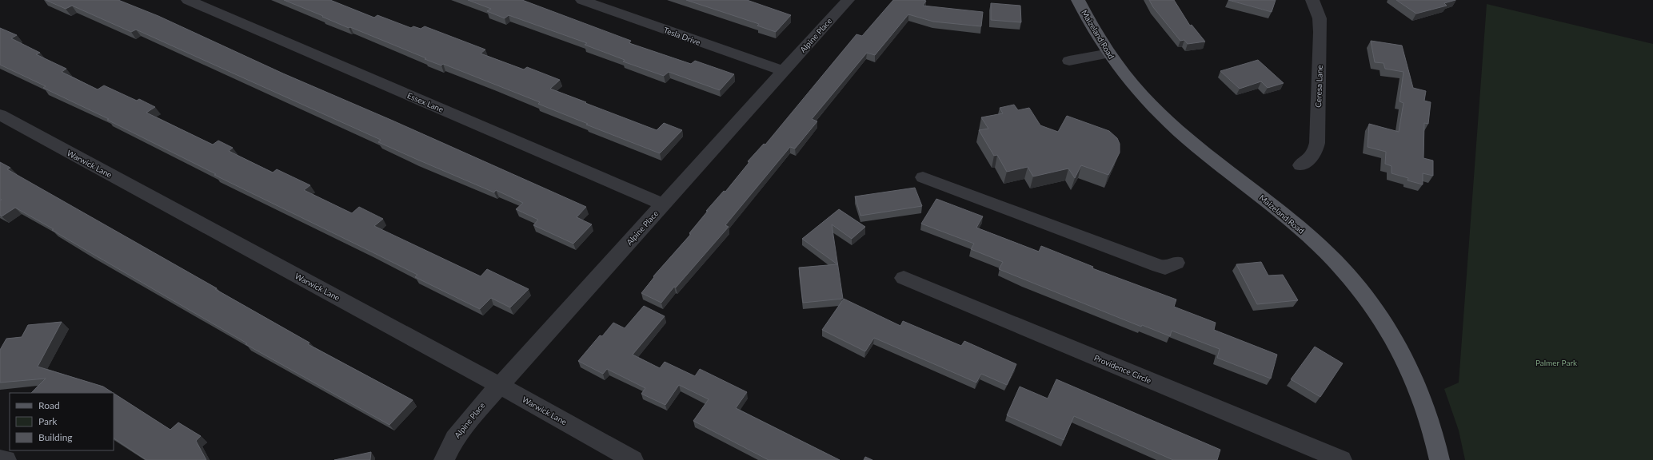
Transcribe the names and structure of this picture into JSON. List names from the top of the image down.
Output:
{
  "streets": {
    "main road": ["Maizeland Road"],
    "street": [
      "Alpine Place",
      "Tesla Drive",
      "Ceresa Lane",
      "Essex Lane",
      "Warwick Lane",
      "Providence Circle"
    ]
  },
  "crossings": [
    ["Alpine Place", "Tesla Drive"],
    ["Alpine Place", "Essex Lane"],
    ["Alpine Place", "Warwick Lane"]
  ],
  "parks": ["Palmer Park"],
  "legend": ["Road", "Park", "Building"]
}
